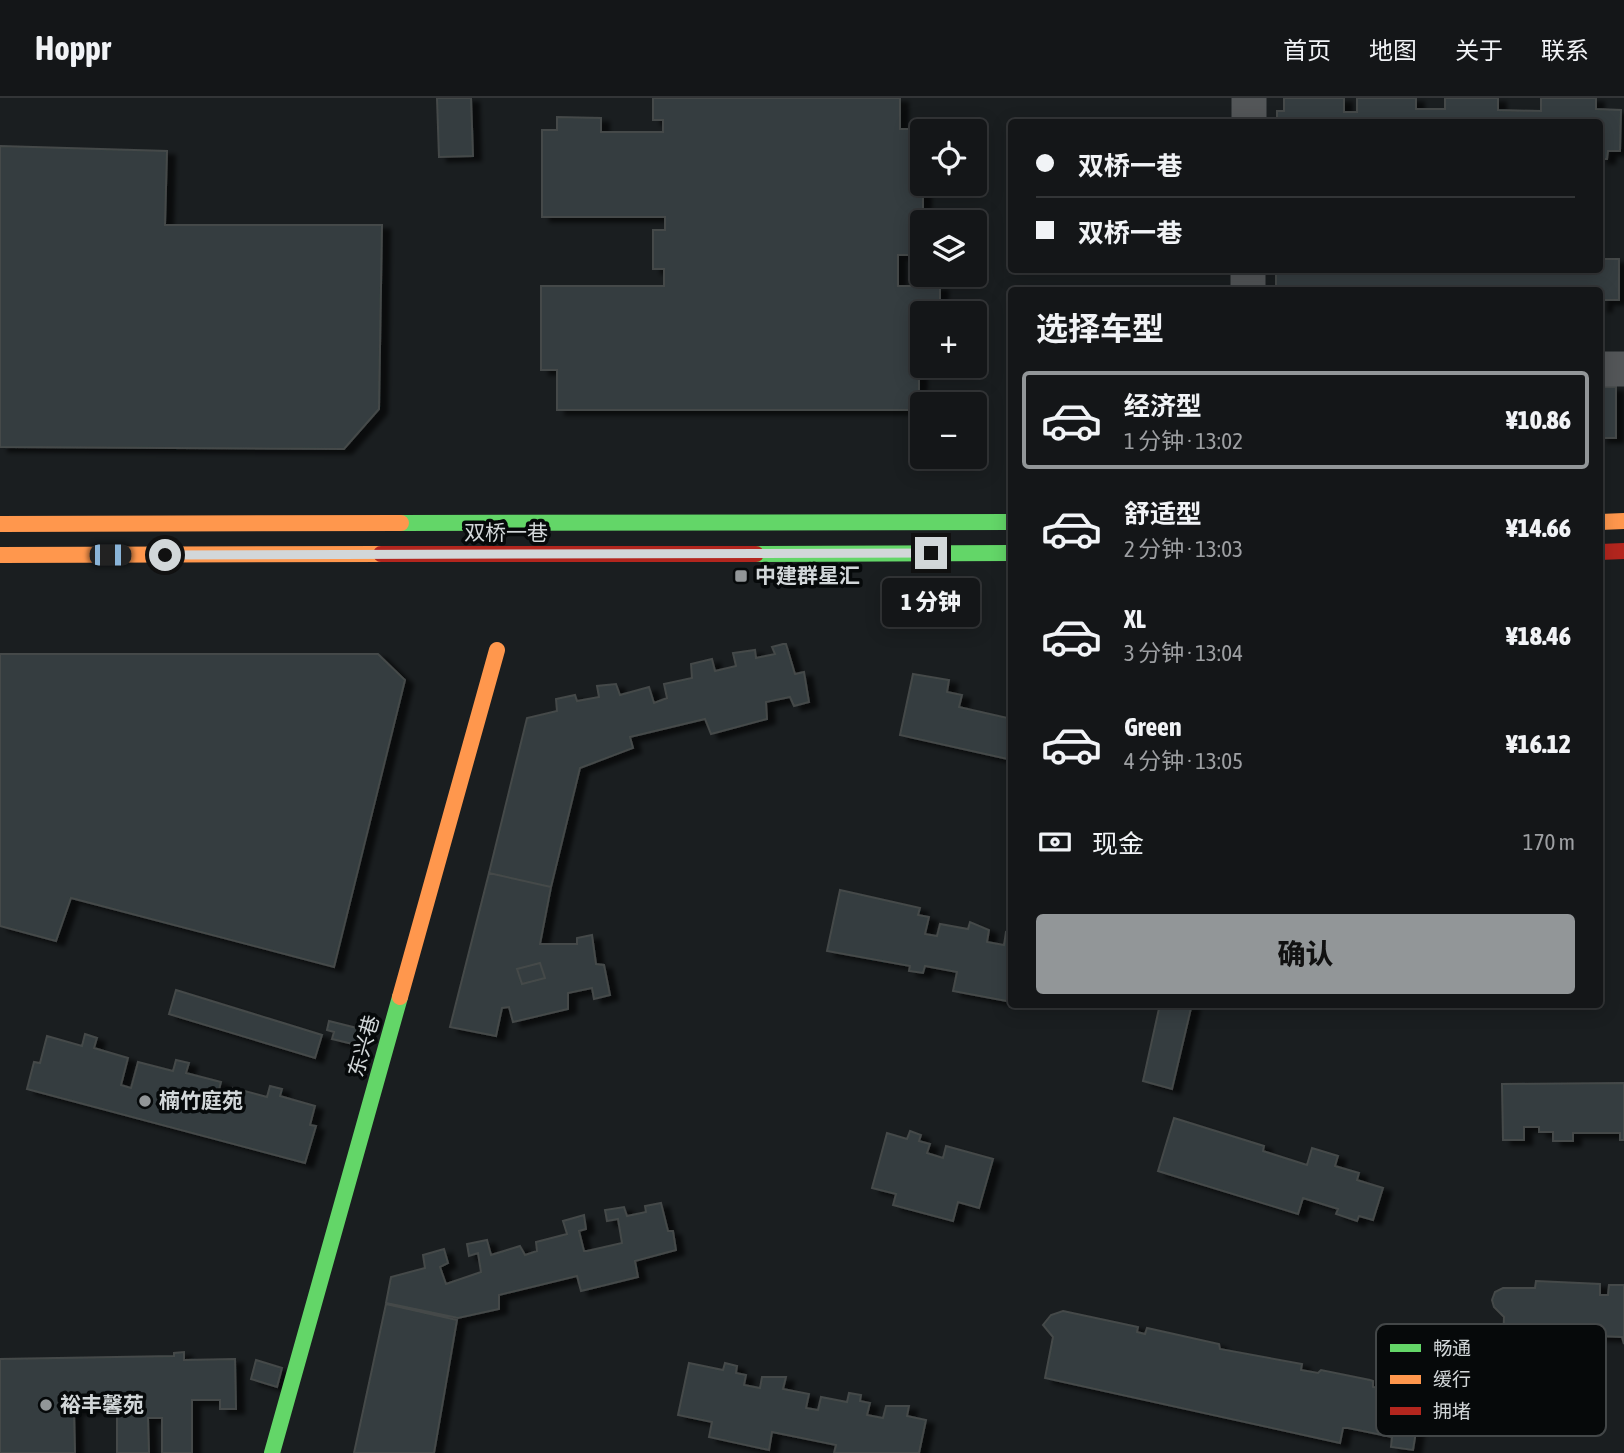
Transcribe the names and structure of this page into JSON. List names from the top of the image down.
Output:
{
  "streets": {
    "street": ["双桥一巷", "东兴巷"]
  },
  "places": {
    "transit": ["中建群星汇"],
    "other": ["楠竹庭苑", "裕丰馨苑"]
  },
  "legend": ["畅通", "缓行", "拥堵"],
  "page": {
    "header": "Hoppr",
    "nav": [
      "首页",
      "地图",
      "关于",
      "联系"
    ],
    "map_buttons": ["+", "−"],
    "banner": ["双桥一巷", "双桥一巷"],
    "heading": "选择车型",
    "list": [
      {
        "name": "经济型",
        "note": "1 分钟 · 13:02",
        "value": "¥10.86"
      },
      {
        "name": "舒适型",
        "note": "2 分钟 · 13:03",
        "value": "¥14.66"
      },
      {
        "name": "XL",
        "note": "3 分钟 · 13:04",
        "value": "¥18.46"
      },
      {
        "name": "Green",
        "note": "4 分钟 · 13:05",
        "value": "¥16.12"
      }
    ],
    "bubble": "1 分钟",
    "pay": ["现金", "170 m"],
    "buttons": "确认"
  }
}
